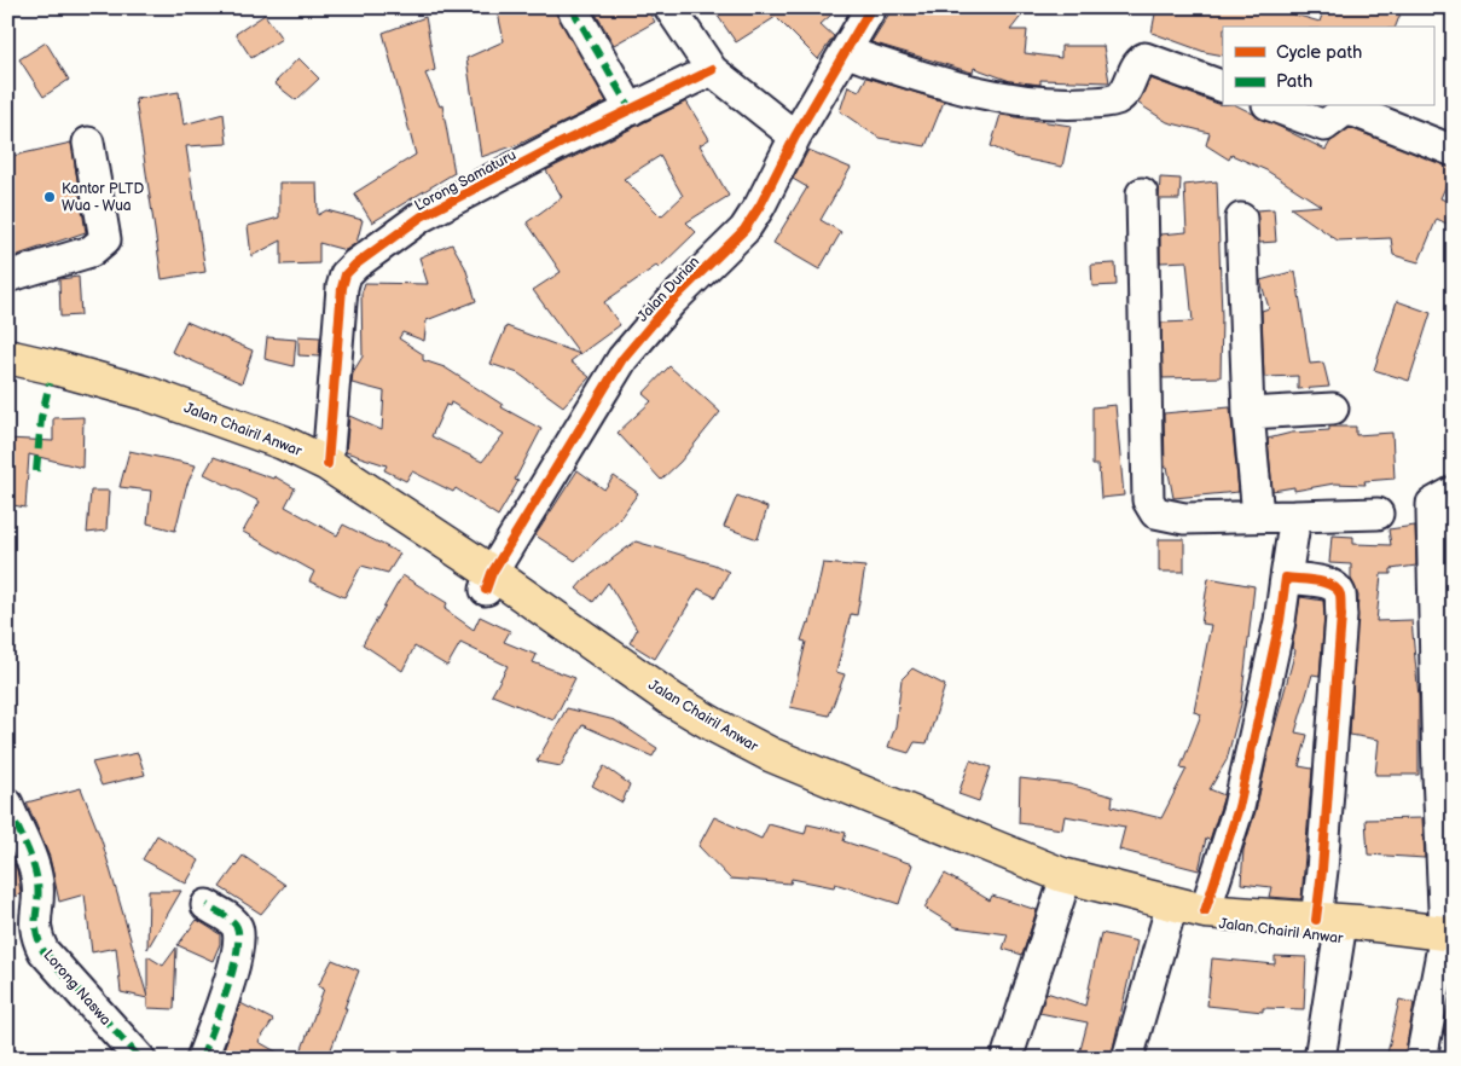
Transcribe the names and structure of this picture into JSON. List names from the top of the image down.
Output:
{
  "streets": {
    "main road": ["Jalan Chairil Anwar"],
    "street": ["Lorong Samaturu", "Jalan Durian", "Lorong Naswa"]
  },
  "crossings": [
    ["Lorong Samaturu", "Jalan Chairil Anwar"],
    ["Jalan Durian", "Jalan Chairil Anwar"]
  ],
  "places": ["Kantor PLTD Wua - Wua"],
  "legend": ["Cycle path", "Path"]
}
